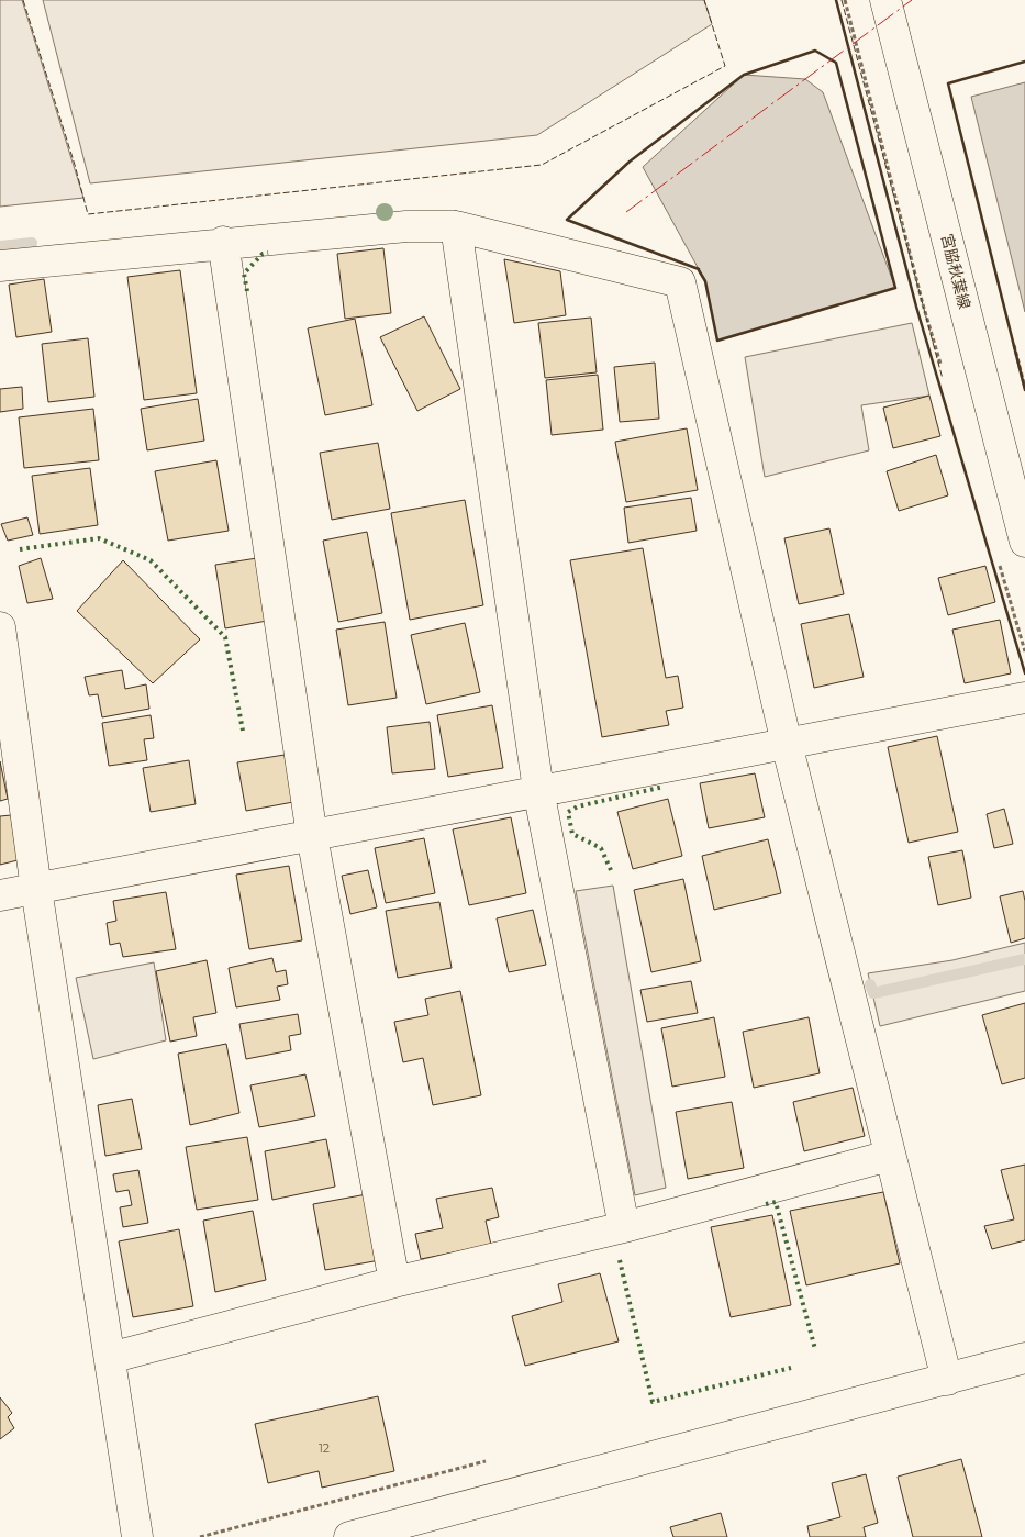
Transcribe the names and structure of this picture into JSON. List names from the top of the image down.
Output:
{
  "streets": {
    "street": ["宮脇秋葉線"]
  },
  "house_numbers": ["12"]
}
